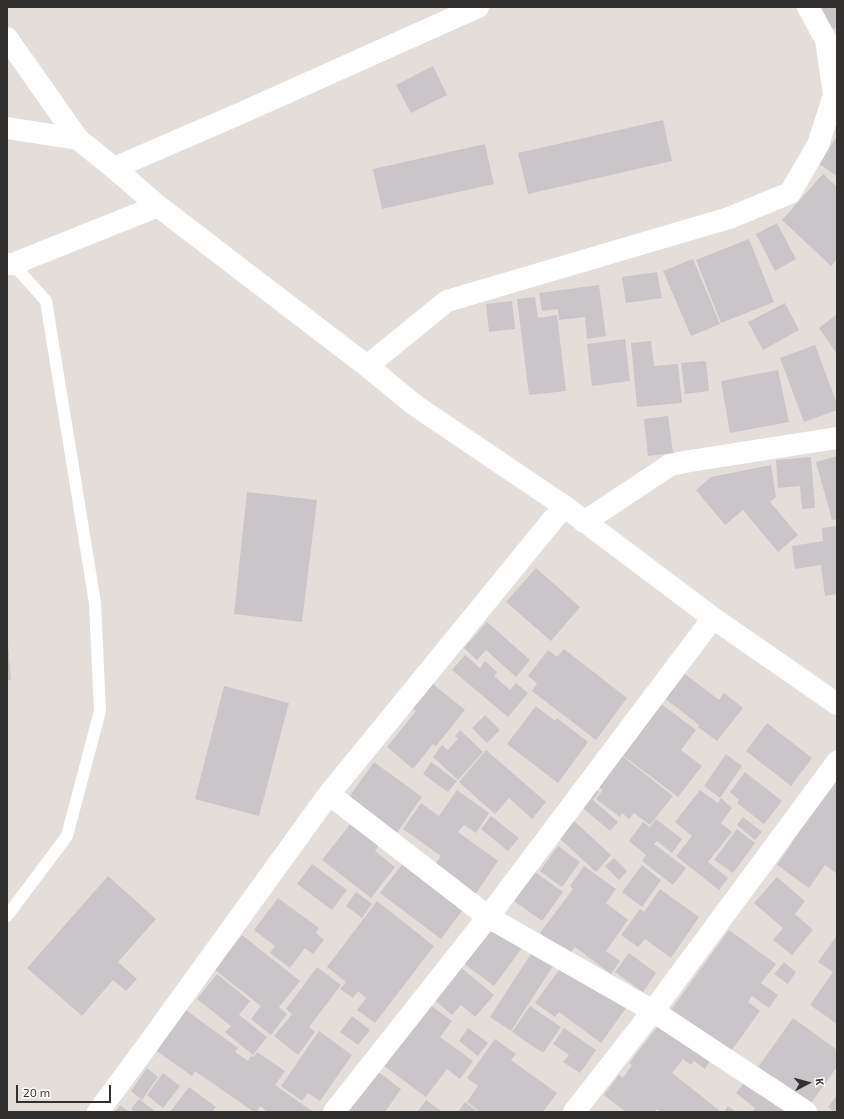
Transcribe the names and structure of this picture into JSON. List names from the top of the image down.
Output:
{
  "scale_bar": "20 m",
  "north": "right"
}
